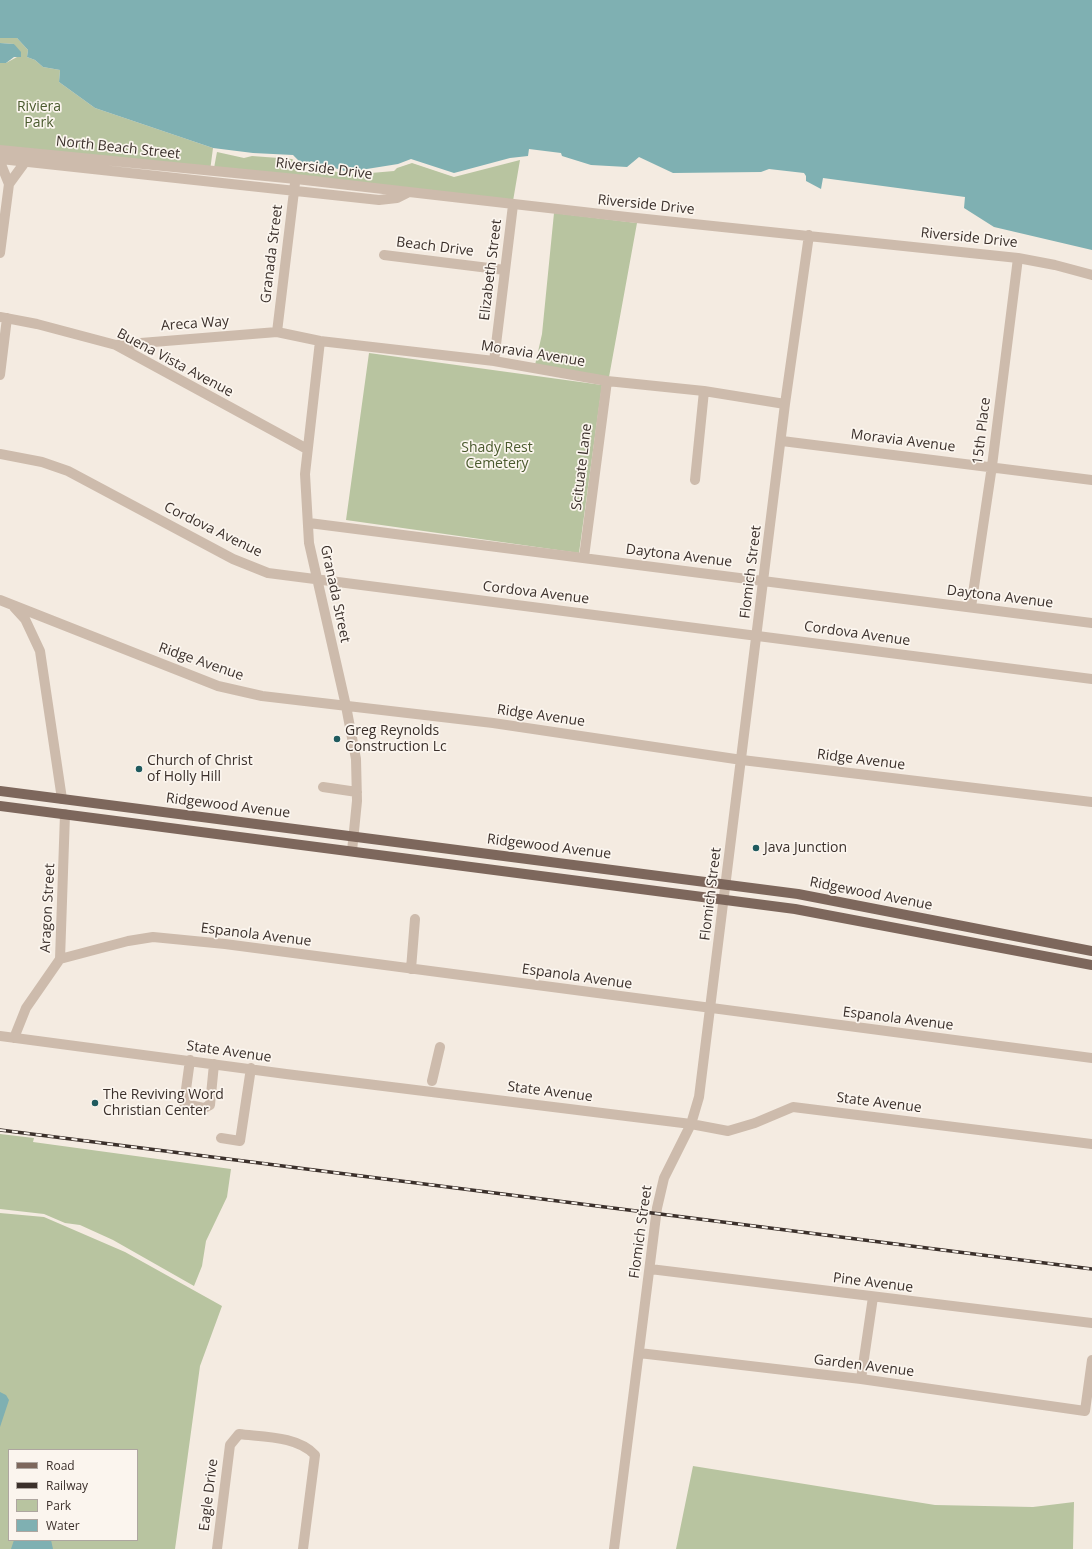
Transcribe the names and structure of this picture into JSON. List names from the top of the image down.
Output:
{
  "streets": {
    "main road": ["Ridgewood Avenue"],
    "street": [
      "North Beach Street",
      "Riverside Drive",
      "Beach Drive",
      "Granada Street",
      "Elizabeth Street",
      "Areca Way",
      "Moravia Avenue",
      "Buena Vista Avenue",
      "15th Place",
      "Scituate Lane",
      "Cordova Avenue",
      "Daytona Avenue",
      "Flomich Street",
      "Ridge Avenue",
      "Aragon Street",
      "Espanola Avenue",
      "State Avenue",
      "Pine Avenue",
      "Garden Avenue",
      "Eagle Drive"
    ]
  },
  "crossings": [
    ["North Beach Street", "Riverside Drive"],
    ["Riverside Drive", "Granada Street"],
    ["Riverside Drive", "Elizabeth Street"],
    ["Riverside Drive", "15th Place"],
    ["Riverside Drive", "Flomich Street"],
    ["Beach Drive", "Elizabeth Street"],
    ["Granada Street", "Areca Way"],
    ["Granada Street", "Moravia Avenue"],
    ["Granada Street", "Buena Vista Avenue"],
    ["Granada Street", "Cordova Avenue"],
    ["Granada Street", "Daytona Avenue"],
    ["Granada Street", "Ridge Avenue"],
    ["Granada Street", "Ridgewood Avenue"],
    ["Elizabeth Street", "Moravia Avenue"],
    ["Areca Way", "Moravia Avenue"],
    ["Areca Way", "Buena Vista Avenue"],
    ["Moravia Avenue", "15th Place"],
    ["Moravia Avenue", "Scituate Lane"],
    ["Moravia Avenue", "Flomich Street"],
    ["15th Place", "Daytona Avenue"],
    ["Scituate Lane", "Daytona Avenue"],
    ["Cordova Avenue", "Flomich Street"],
    ["Daytona Avenue", "Flomich Street"],
    ["Flomich Street", "Ridge Avenue"],
    ["Flomich Street", "Ridgewood Avenue"],
    ["Flomich Street", "Espanola Avenue"],
    ["Flomich Street", "State Avenue"],
    ["Flomich Street", "Pine Avenue"],
    ["Flomich Street", "Garden Avenue"],
    ["Ridgewood Avenue", "Aragon Street"],
    ["Aragon Street", "Espanola Avenue"],
    ["Aragon Street", "State Avenue"]
  ],
  "parks": ["Riviera Park", "Shady Rest Cemetery"],
  "places": [
    "Greg Reynolds Construction Lc",
    "Church of Christ of Holly Hill",
    "Java Junction",
    "The Reviving Word Christian Center"
  ],
  "legend": [
    "Road",
    "Railway",
    "Park",
    "Water"
  ]
}
